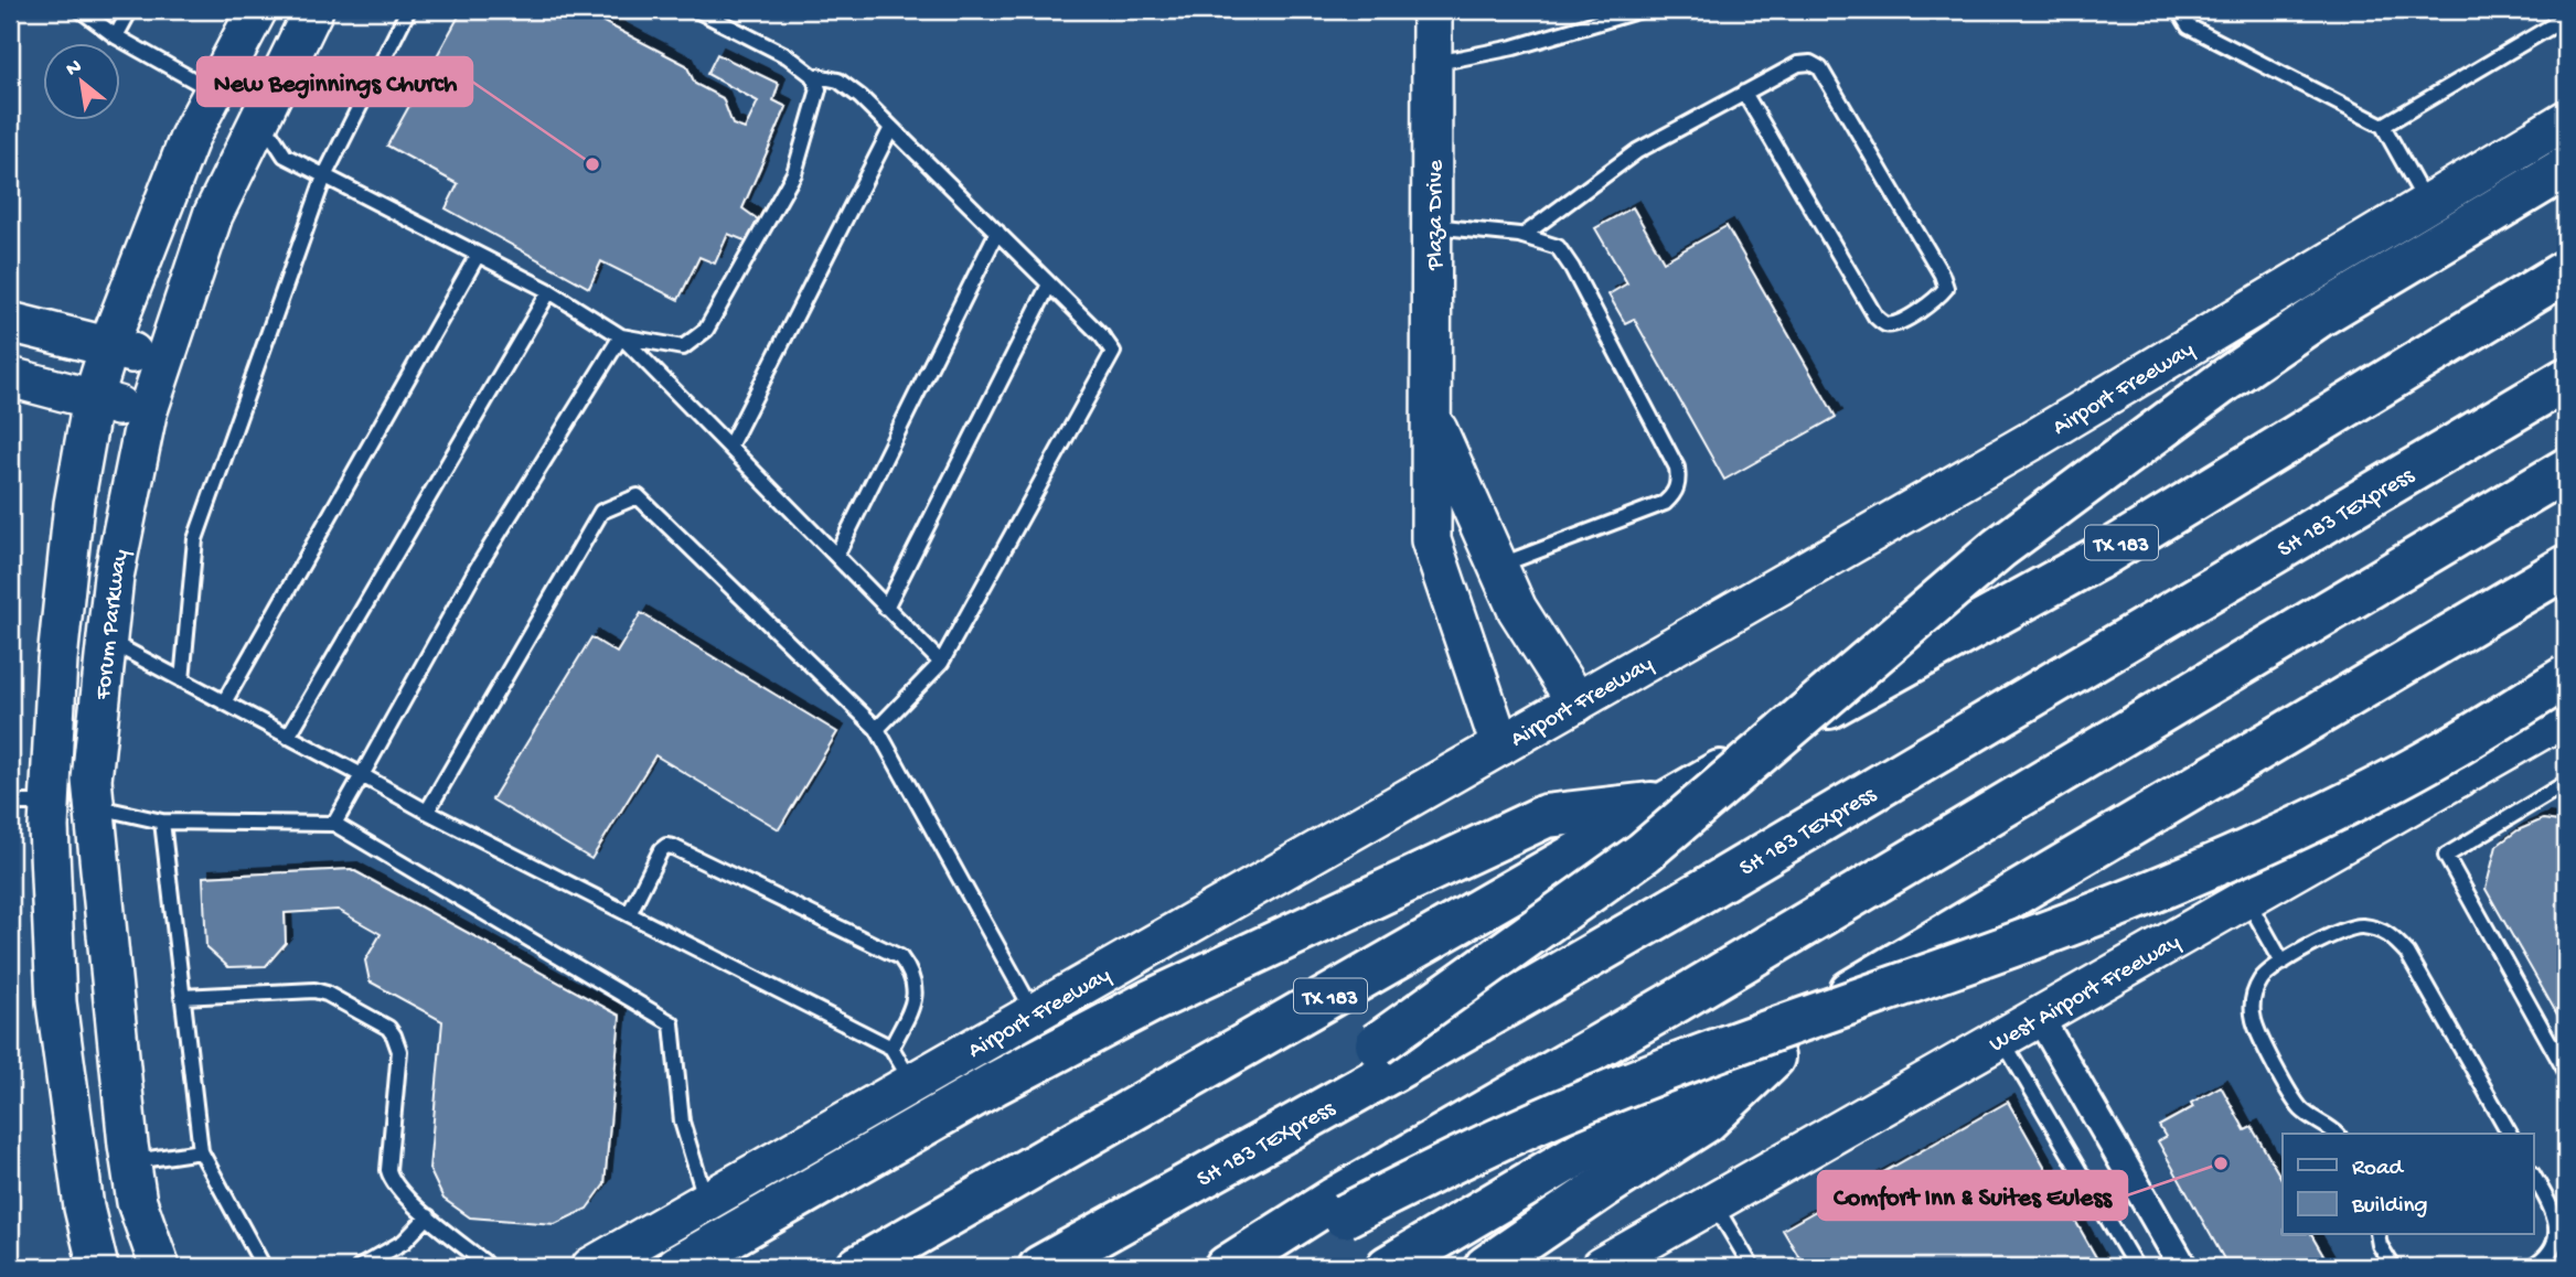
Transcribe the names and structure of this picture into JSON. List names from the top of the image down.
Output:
{
  "streets": {
    "highway": ["SH 183 TEXpress", "TX 183"],
    "street": [
      "Plaza Drive",
      "Airport Freeway",
      "Forum Parkway",
      "West Airport Freeway"
    ]
  },
  "crossings": [
    ["Plaza Drive", "Airport Freeway"]
  ],
  "places": ["New Beginnings Church", "Comfort Inn & Suites Euless"],
  "legend": ["Road", "Building"],
  "north": "top left"
}
